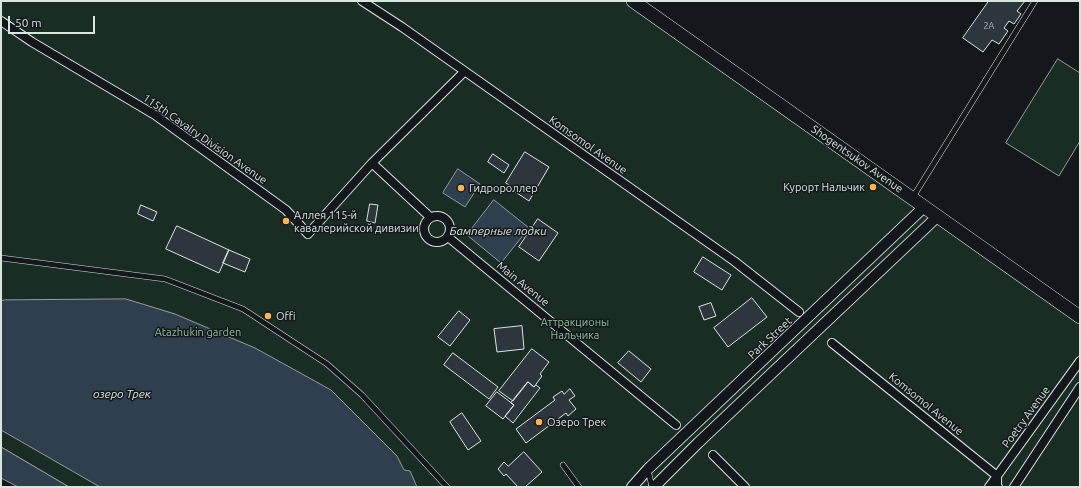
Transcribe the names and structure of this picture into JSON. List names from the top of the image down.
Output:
{
  "streets": {
    "street": [
      "115th Cavalry Division Avenue",
      "Komsomol Avenue",
      "Shogentsukov Avenue",
      "Main Avenue",
      "Park Street",
      "Poetry Avenue"
    ]
  },
  "crossings": [
    ["Komsomol Avenue", "Poetry Avenue"],
    ["Shogentsukov Avenue", "Park Street"]
  ],
  "water": ["Бамперные лодки", "озеро Трек"],
  "parks": ["Аттракционы Нальчика", "Atazhukin garden"],
  "places": [
    "Курорт Нальчик",
    "Гидророллер",
    "Аллея 115-й кавалерийской дивизии",
    "Offi",
    "Озеро Трек"
  ],
  "house_numbers": ["2А"],
  "scale_bar": "50 m"
}
